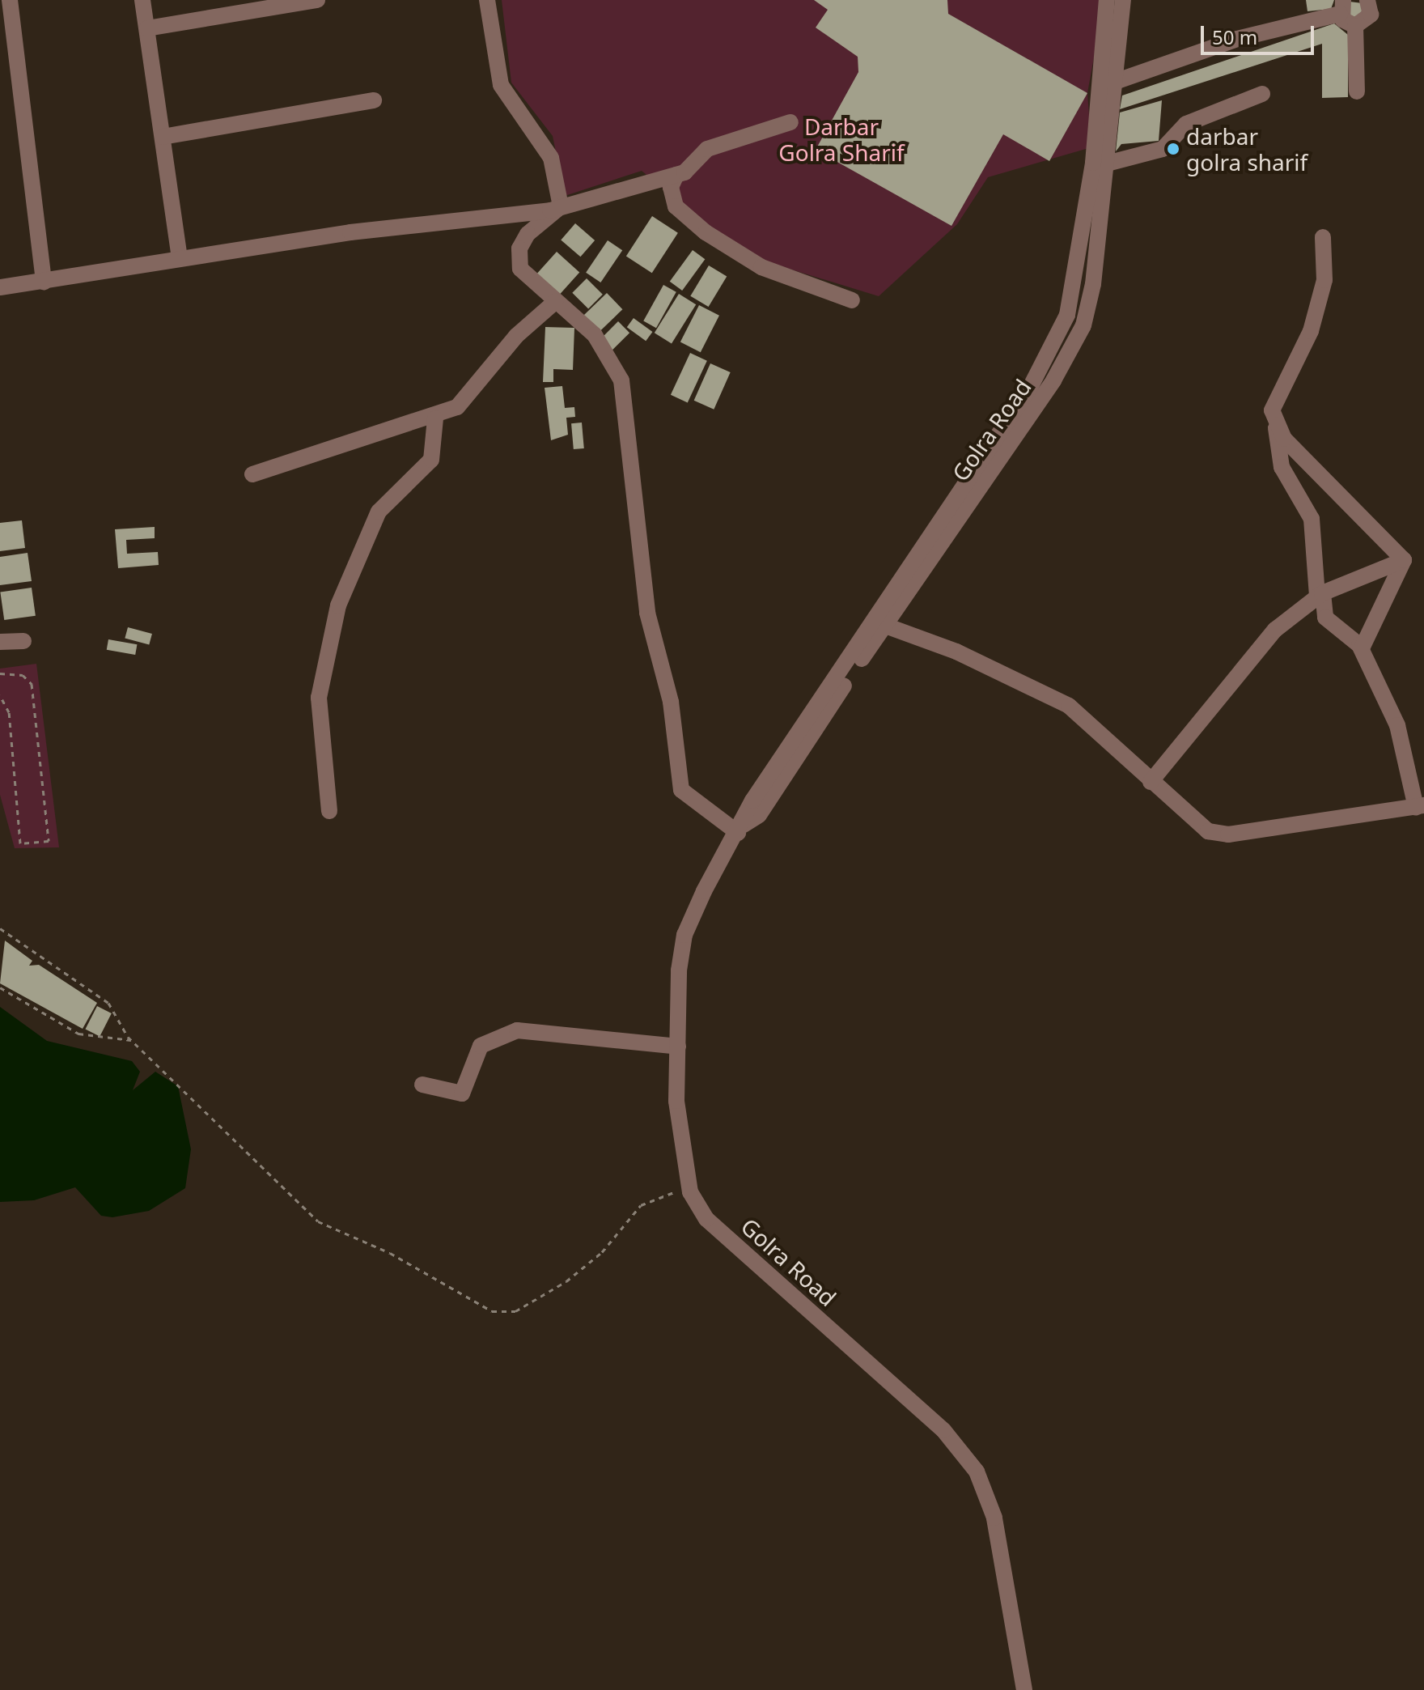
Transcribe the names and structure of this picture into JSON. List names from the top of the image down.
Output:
{
  "streets": {
    "street": ["Golra Road"]
  },
  "parks": ["Darbar Golra Sharif"],
  "places": ["darbar golra sharif"],
  "scale_bar": "50 m"
}
